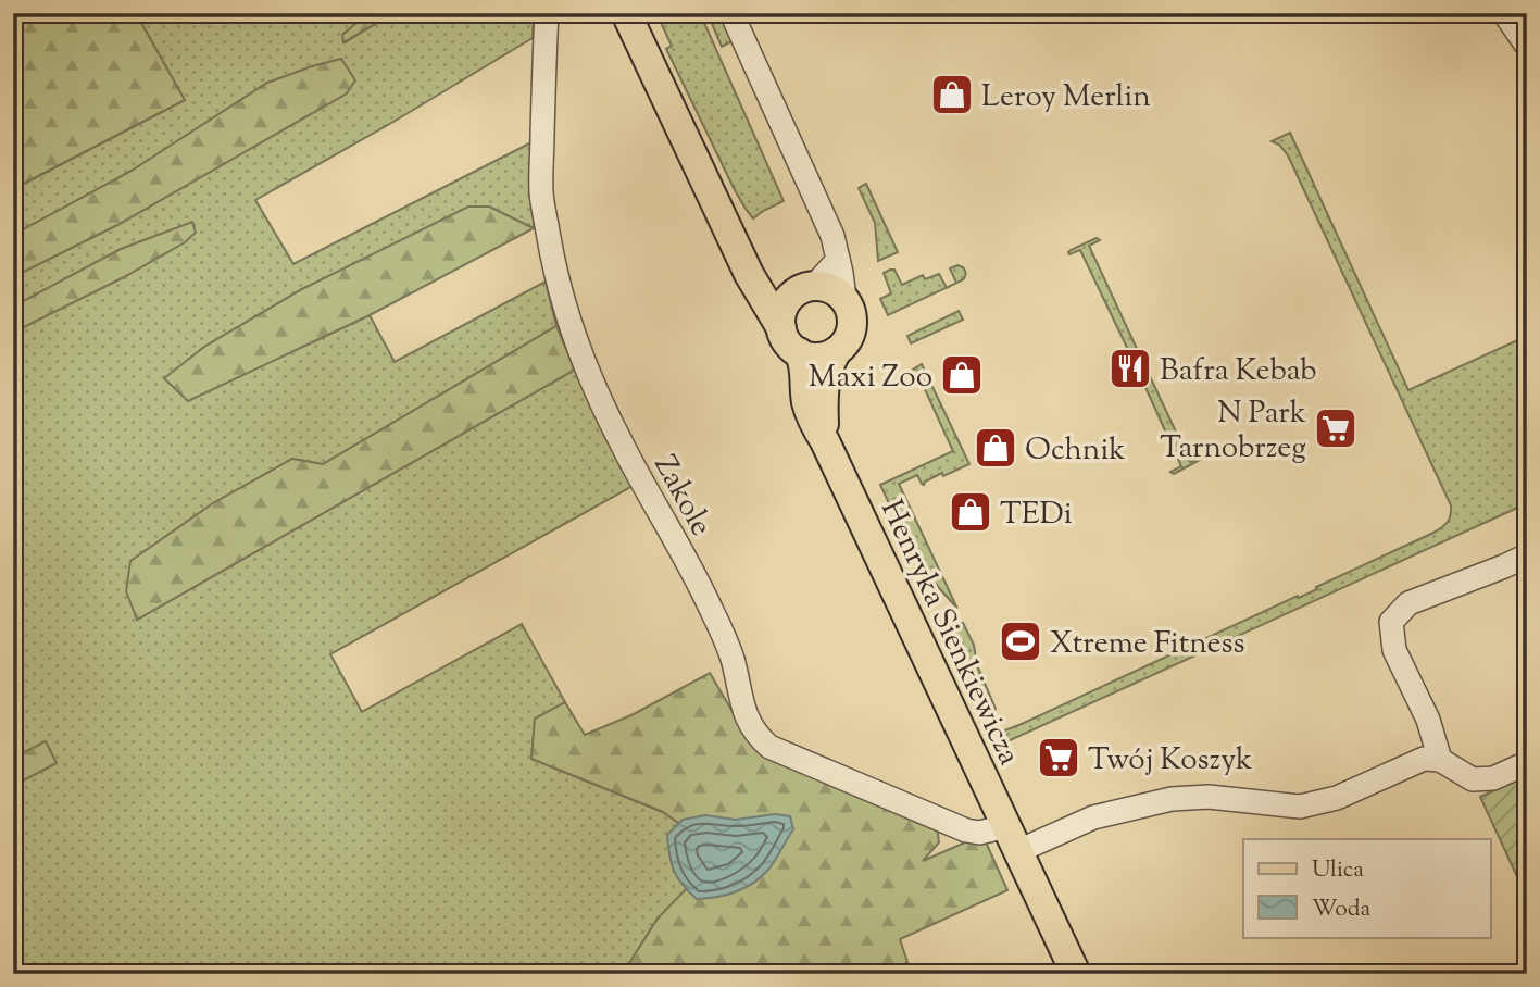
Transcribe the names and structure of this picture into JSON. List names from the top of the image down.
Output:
{
  "streets": {
    "main road": ["Henryka Sienkiewicza"],
    "street": ["Zakole"]
  },
  "crossings": [
    ["Zakole", "Henryka Sienkiewicza"]
  ],
  "places": {
    "shop": [
      "Leroy Merlin",
      "Maxi Zoo",
      "Ochnik",
      "TEDi"
    ],
    "restaurant": ["Bafra Kebab"],
    "supermarket": ["N Park Tarnobrzeg", "Twój Koszyk"],
    "sports": ["Xtreme Fitness"]
  },
  "legend": ["Ulica", "Woda"]
}
